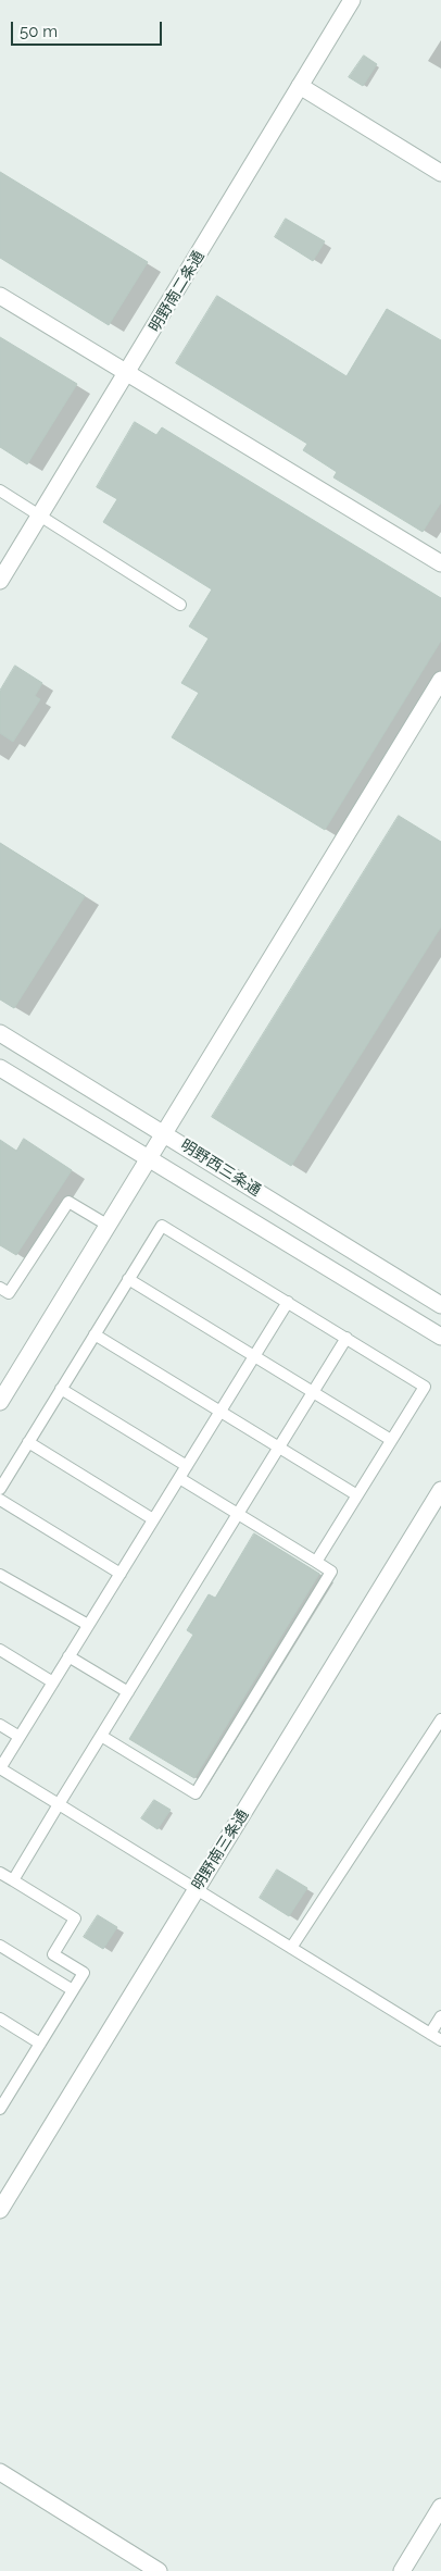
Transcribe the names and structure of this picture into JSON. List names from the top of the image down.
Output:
{
  "streets": {
    "street": ["明野南二条通", "明野西三条通", "明野南三条通"]
  },
  "scale_bar": "50 m"
}
